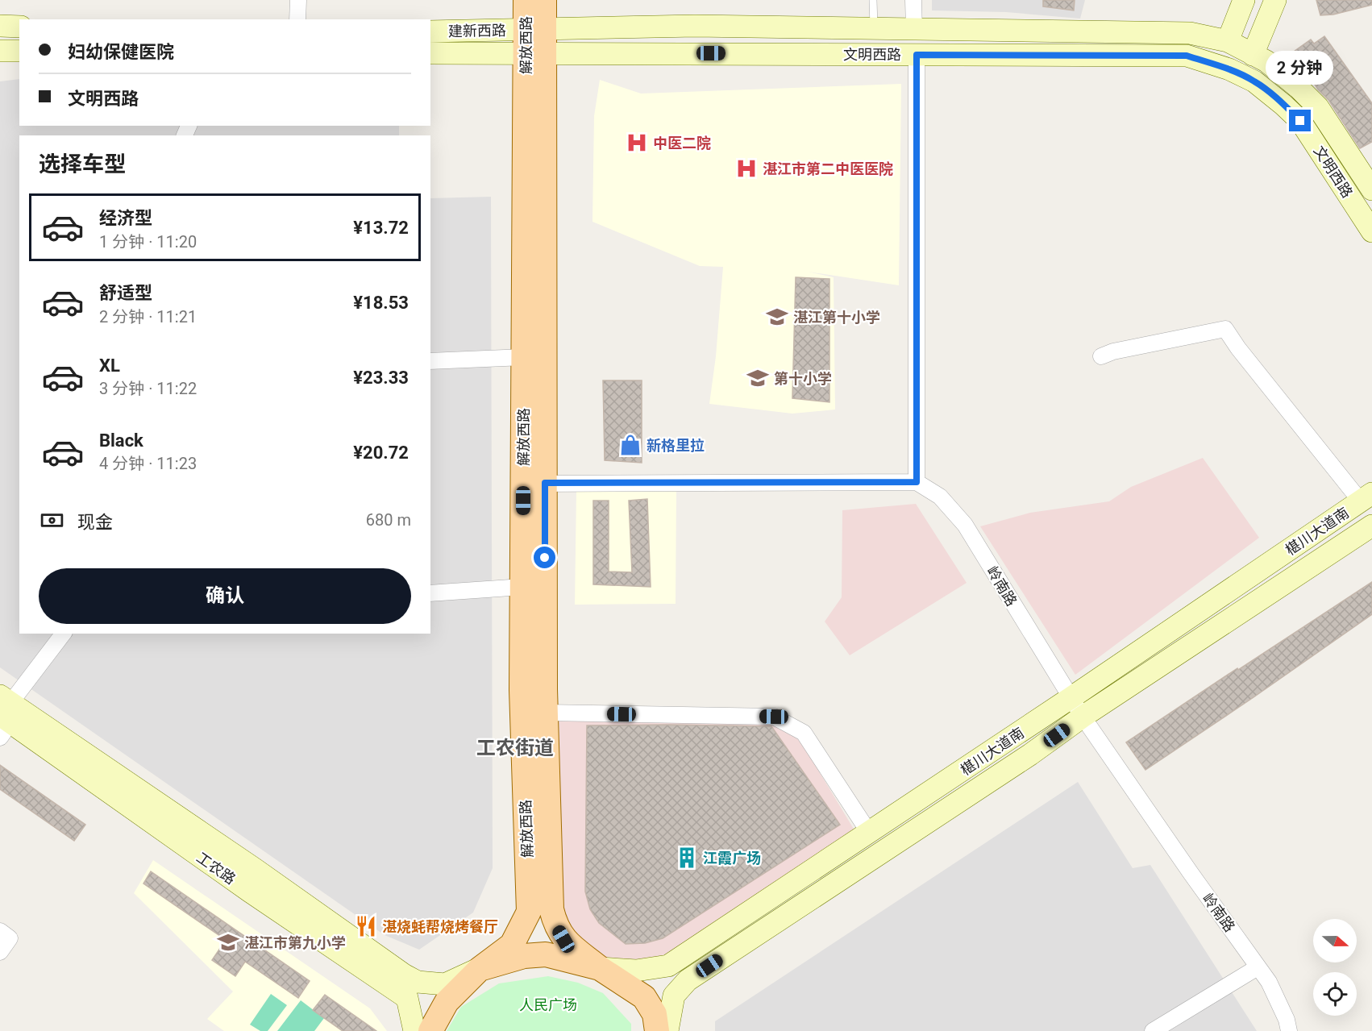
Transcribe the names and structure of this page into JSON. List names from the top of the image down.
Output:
{
  "streets": {
    "main road": ["解放西路"],
    "street": [
      "建新西路",
      "文明西路",
      "椹川大道南",
      "岭南路",
      "工农路"
    ]
  },
  "crossings": [
    ["建新西路", "解放西路"],
    ["建新西路", "文明西路"],
    ["解放西路", "文明西路"],
    ["解放西路", "椹川大道南"],
    ["解放西路", "工农路"],
    ["椹川大道南", "岭南路"]
  ],
  "districts": ["工农街道"],
  "parks": ["人民广场"],
  "places": {
    "hospital": ["中医二院", "湛江市第二中医医院"],
    "school or university": ["湛江第十小学", "第十小学", "湛江市第九小学"],
    "shop": ["新格里拉"],
    "building": ["江霞广场"],
    "restaurant": ["湛烧蚝帮烧烤餐厅"]
  },
  "north": "right",
  "page": {
    "banner": ["妇幼保健医院", "文明西路"],
    "bubble": "2 分钟",
    "heading": "选择车型",
    "list": [
      {
        "name": "经济型",
        "note": "1 分钟 · 11:20",
        "value": "¥13.72"
      },
      {
        "name": "舒适型",
        "note": "2 分钟 · 11:21",
        "value": "¥18.53"
      },
      {
        "name": "XL",
        "note": "3 分钟 · 11:22",
        "value": "¥23.33"
      },
      {
        "name": "Black",
        "note": "4 分钟 · 11:23",
        "value": "¥20.72"
      }
    ],
    "pay": ["现金", "680 m"],
    "buttons": "确认"
  }
}
